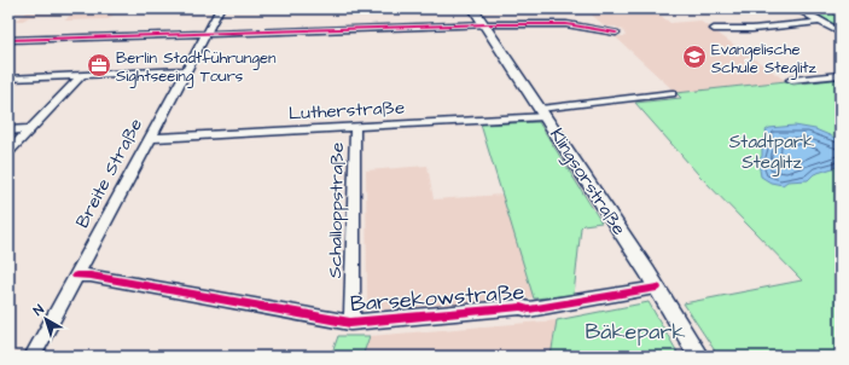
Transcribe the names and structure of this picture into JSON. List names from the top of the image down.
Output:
{
  "streets": {
    "street": [
      "Lutherstraße",
      "Breite Straße",
      "Klingsorstraße",
      "Schalloppstraße",
      "Barsekowstraße"
    ]
  },
  "crossings": [
    ["Lutherstraße", "Breite Straße"],
    ["Lutherstraße", "Klingsorstraße"],
    ["Lutherstraße", "Schalloppstraße"],
    ["Breite Straße", "Barsekowstraße"],
    ["Klingsorstraße", "Barsekowstraße"],
    ["Schalloppstraße", "Barsekowstraße"]
  ],
  "parks": ["Stadtpark Steglitz", "Bäkepark"],
  "places": {
    "school or university": ["Evangelische Schule Steglitz"],
    "office": ["Berlin Stadtführungen Sightseeing Tours"]
  },
  "north": "top left"
}
